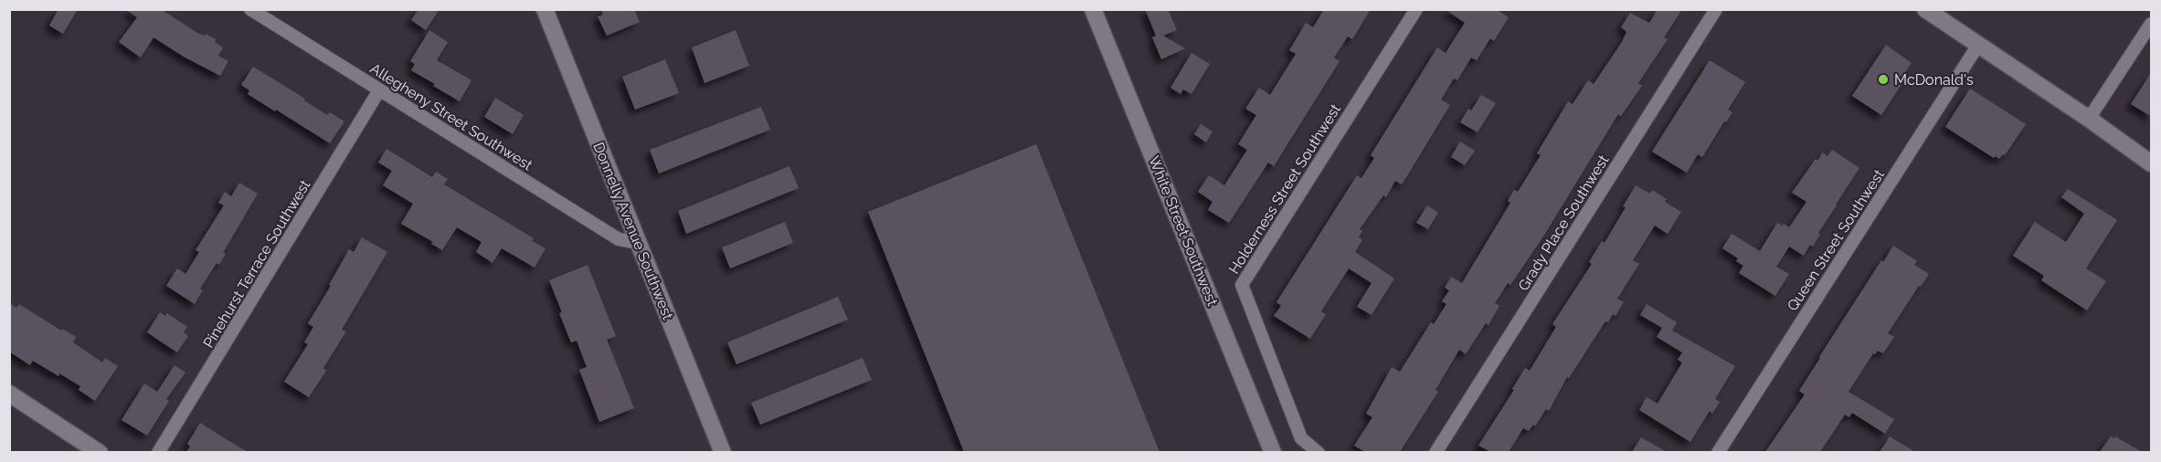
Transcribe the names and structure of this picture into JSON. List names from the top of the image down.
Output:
{
  "streets": {
    "street": [
      "Allegheny Street Southwest",
      "Holderness Street Southwest",
      "Grady Place Southwest",
      "Donnelly Avenue Southwest",
      "White Street Southwest",
      "Queen Street Southwest",
      "Pinehurst Terrace Southwest"
    ]
  },
  "crossings": [
    ["Allegheny Street Southwest", "Donnelly Avenue Southwest"],
    ["Allegheny Street Southwest", "Pinehurst Terrace Southwest"]
  ],
  "places": ["McDonald's"]
}
